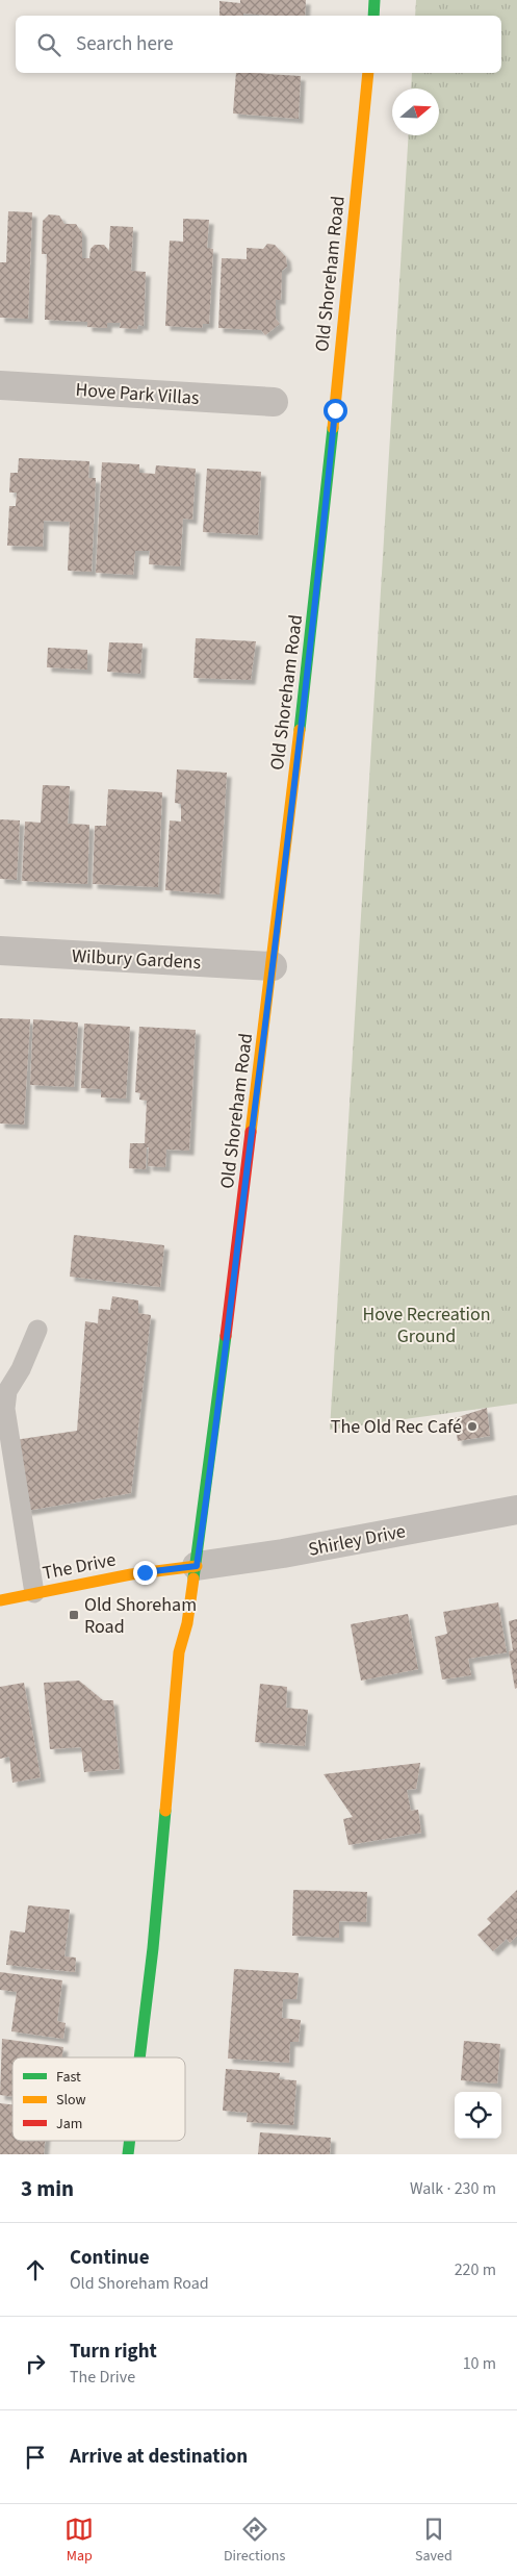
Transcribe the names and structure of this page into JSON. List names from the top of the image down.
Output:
{
  "streets": {
    "main road": ["Old Shoreham Road", "The Drive"],
    "street": ["Hove Park Villas", "Wilbury Gardens", "Shirley Drive"]
  },
  "crossings": [
    ["Old Shoreham Road", "Wilbury Gardens"],
    ["Old Shoreham Road", "Shirley Drive"],
    ["Old Shoreham Road", "The Drive"],
    ["Shirley Drive", "The Drive"]
  ],
  "parks": ["Hove Recreation Ground"],
  "places": {
    "other": ["The Old Rec Café"],
    "transit": ["Old Shoreham Road"]
  },
  "legend": ["Fast", "Slow", "Jam"],
  "north": "right",
  "page": {
    "search": "Search here",
    "heading": ["3 min", "Walk · 230 m"],
    "list": [
      ["Continue", "Old Shoreham Road", "220 m"],
      ["Turn right", "The Drive", "10 m"],
      "Arrive at destination"
    ],
    "nav": ["Map", "Directions", "Saved"]
  }
}
